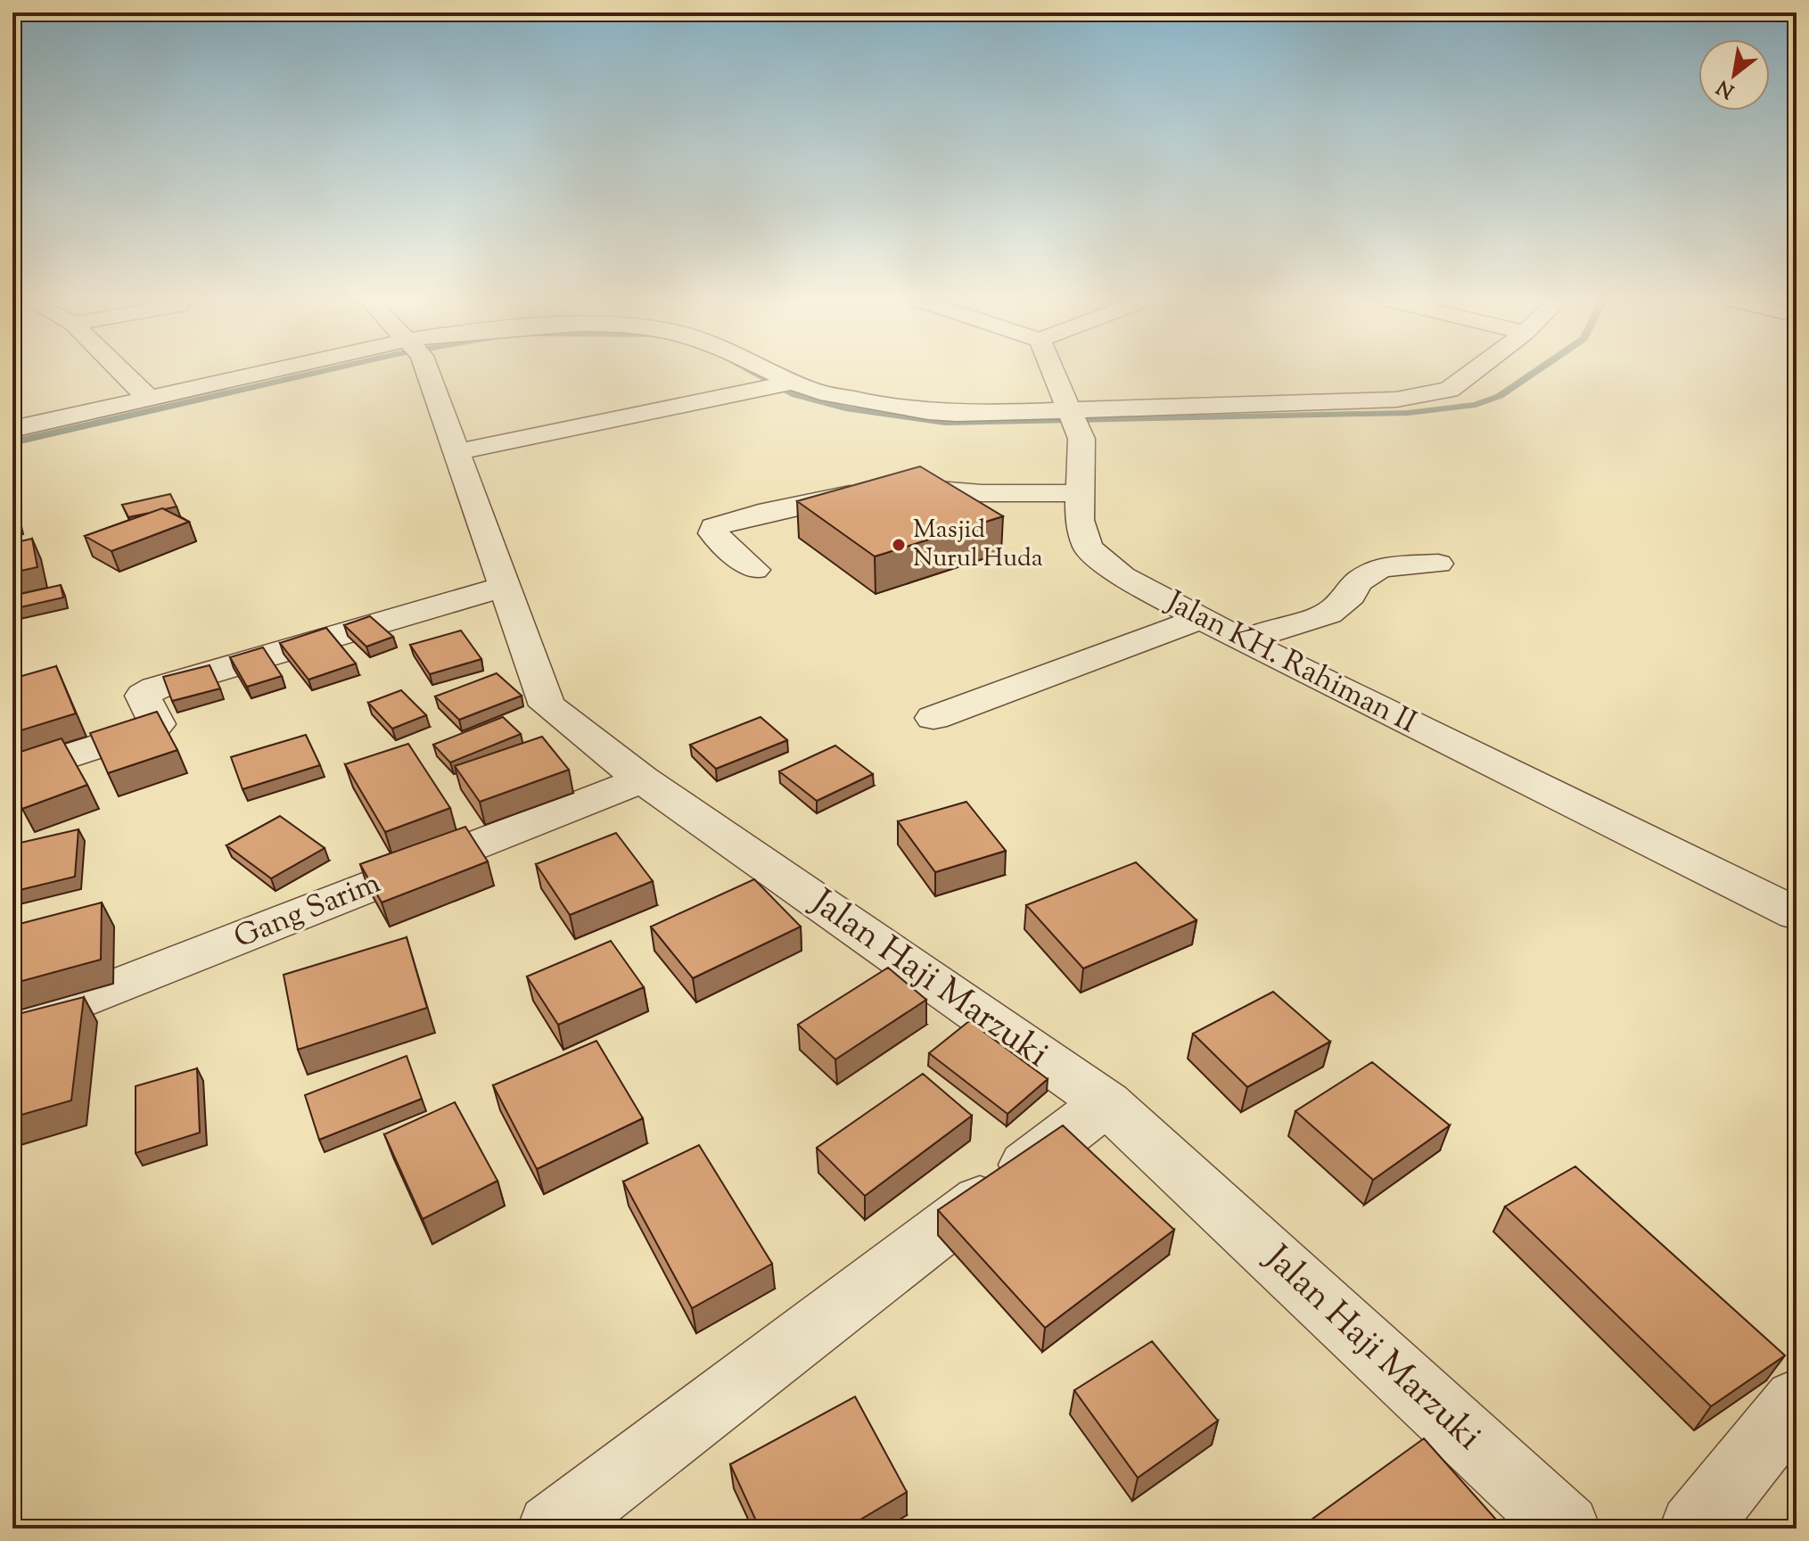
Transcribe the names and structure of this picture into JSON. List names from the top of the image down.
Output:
{
  "streets": {
    "street": ["Jalan KH. Rahiman II", "Gang Sarim", "Jalan Haji Marzuki"]
  },
  "crossings": [
    ["Gang Sarim", "Jalan Haji Marzuki"]
  ],
  "places": ["Masjid Nurul Huda"],
  "north": "bottom left"
}
